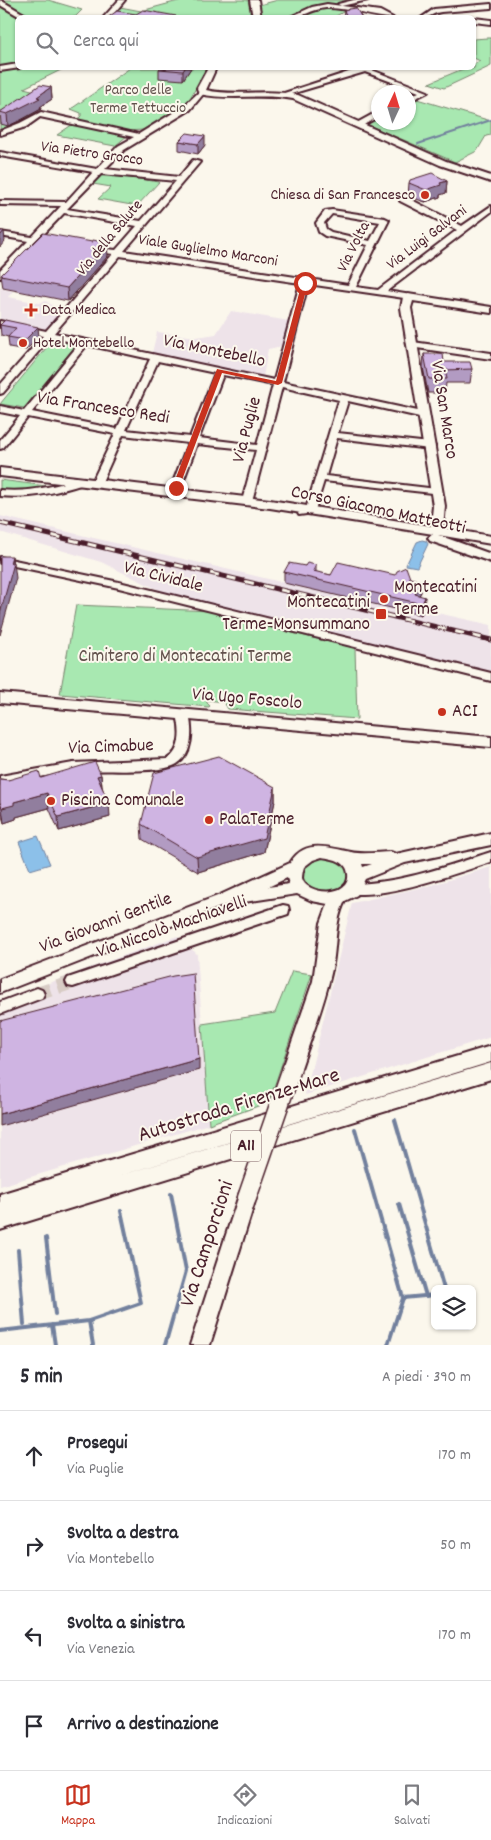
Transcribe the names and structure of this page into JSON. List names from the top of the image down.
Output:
{
  "streets": {
    "highway": ["Autostrada Firenze-Mare", "A11"],
    "main road": [
      "Via San Marco",
      "Corso Giacomo Matteotti",
      "Via Ugo Foscolo",
      "Via Giovanni Gentile",
      "Via Camporcioni"
    ],
    "street": [
      "Via Pietro Grocco",
      "Via della Salute",
      "Via Luigi Galvani",
      "Via Volta",
      "Viale Guglielmo Marconi",
      "Via Montebello",
      "Via Francesco Redi",
      "Via Puglie",
      "Via Cividale",
      "Via Cimabue",
      "Via Niccolò Machiavelli"
    ]
  },
  "crossings": [
    ["Via Pietro Grocco", "Via della Salute"],
    ["Via della Salute", "Viale Guglielmo Marconi"],
    ["Via della Salute", "Via Montebello"],
    ["Via Luigi Galvani", "Viale Guglielmo Marconi"],
    ["Via Volta", "Viale Guglielmo Marconi"],
    ["Viale Guglielmo Marconi", "Via San Marco"],
    ["Viale Guglielmo Marconi", "Via Puglie"],
    ["Via Montebello", "Via San Marco"],
    ["Via Montebello", "Via Puglie"],
    ["Via Francesco Redi", "Via Puglie"],
    ["Via San Marco", "Corso Giacomo Matteotti"],
    ["Via Puglie", "Corso Giacomo Matteotti"],
    ["Via Ugo Foscolo", "Via Cimabue"]
  ],
  "parks": ["Parco delle Terme Tettuccio", "Cimitero di Montecatini Terme"],
  "places": {
    "other": [
      "Chiesa di San Francesco",
      "Hotel Montebello",
      "Montecatini Terme",
      "ACI",
      "Piscina Comunale",
      "PalaTerme"
    ],
    "health": ["Data Medica"],
    "transit": ["Montecatini Terme-Monsummano"]
  },
  "north": "top",
  "page": {
    "search": "Cerca qui",
    "heading": ["5 min", "A piedi · 390 m"],
    "list": [
      ["Prosegui", "Via Puglie", "170 m"],
      ["Svolta a destra", "Via Montebello", "50 m"],
      ["Svolta a sinistra", "Via Venezia", "170 m"],
      "Arrivo a destinazione"
    ],
    "nav": ["Mappa", "Indicazioni", "Salvati"]
  }
}
